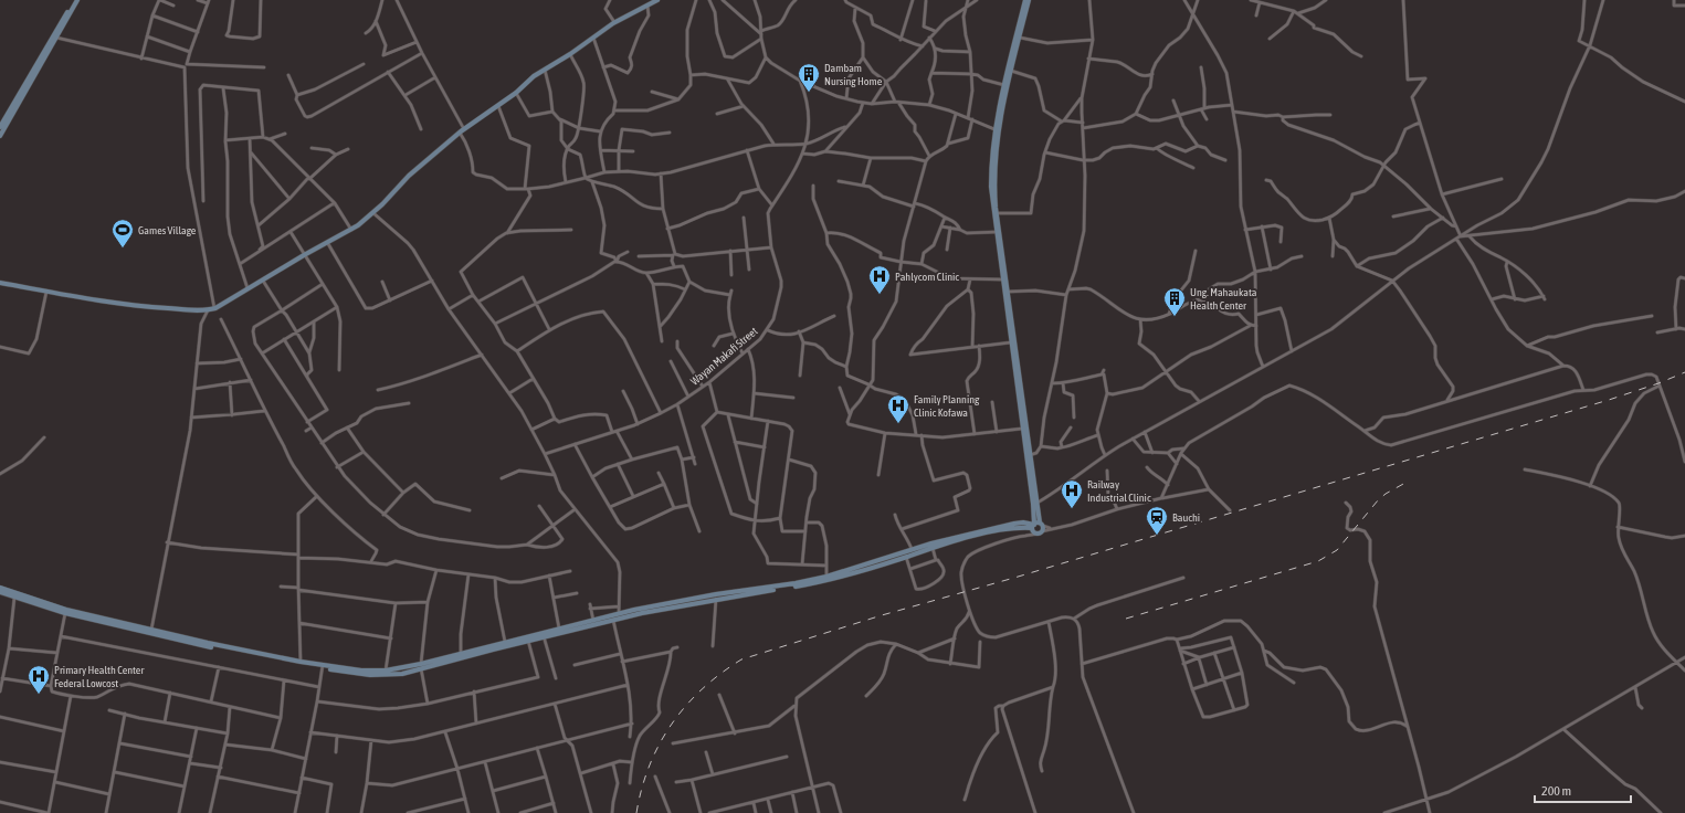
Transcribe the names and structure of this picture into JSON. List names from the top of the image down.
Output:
{
  "streets": {
    "street": ["Wayan Makafi Street"]
  },
  "places": {
    "building": ["Dambam Nursing Home", "Ung. Mahaukata Health Center"],
    "sports": ["Games Village"],
    "hospital": [
      "Pahlycom Clinic",
      "Family Planning Clinic Kofawa",
      "Railway Industrial Clinic",
      "Primary Health Center Federal Lowcost"
    ],
    "station": ["Bauchi"]
  },
  "scale_bar": "200 m"
}
